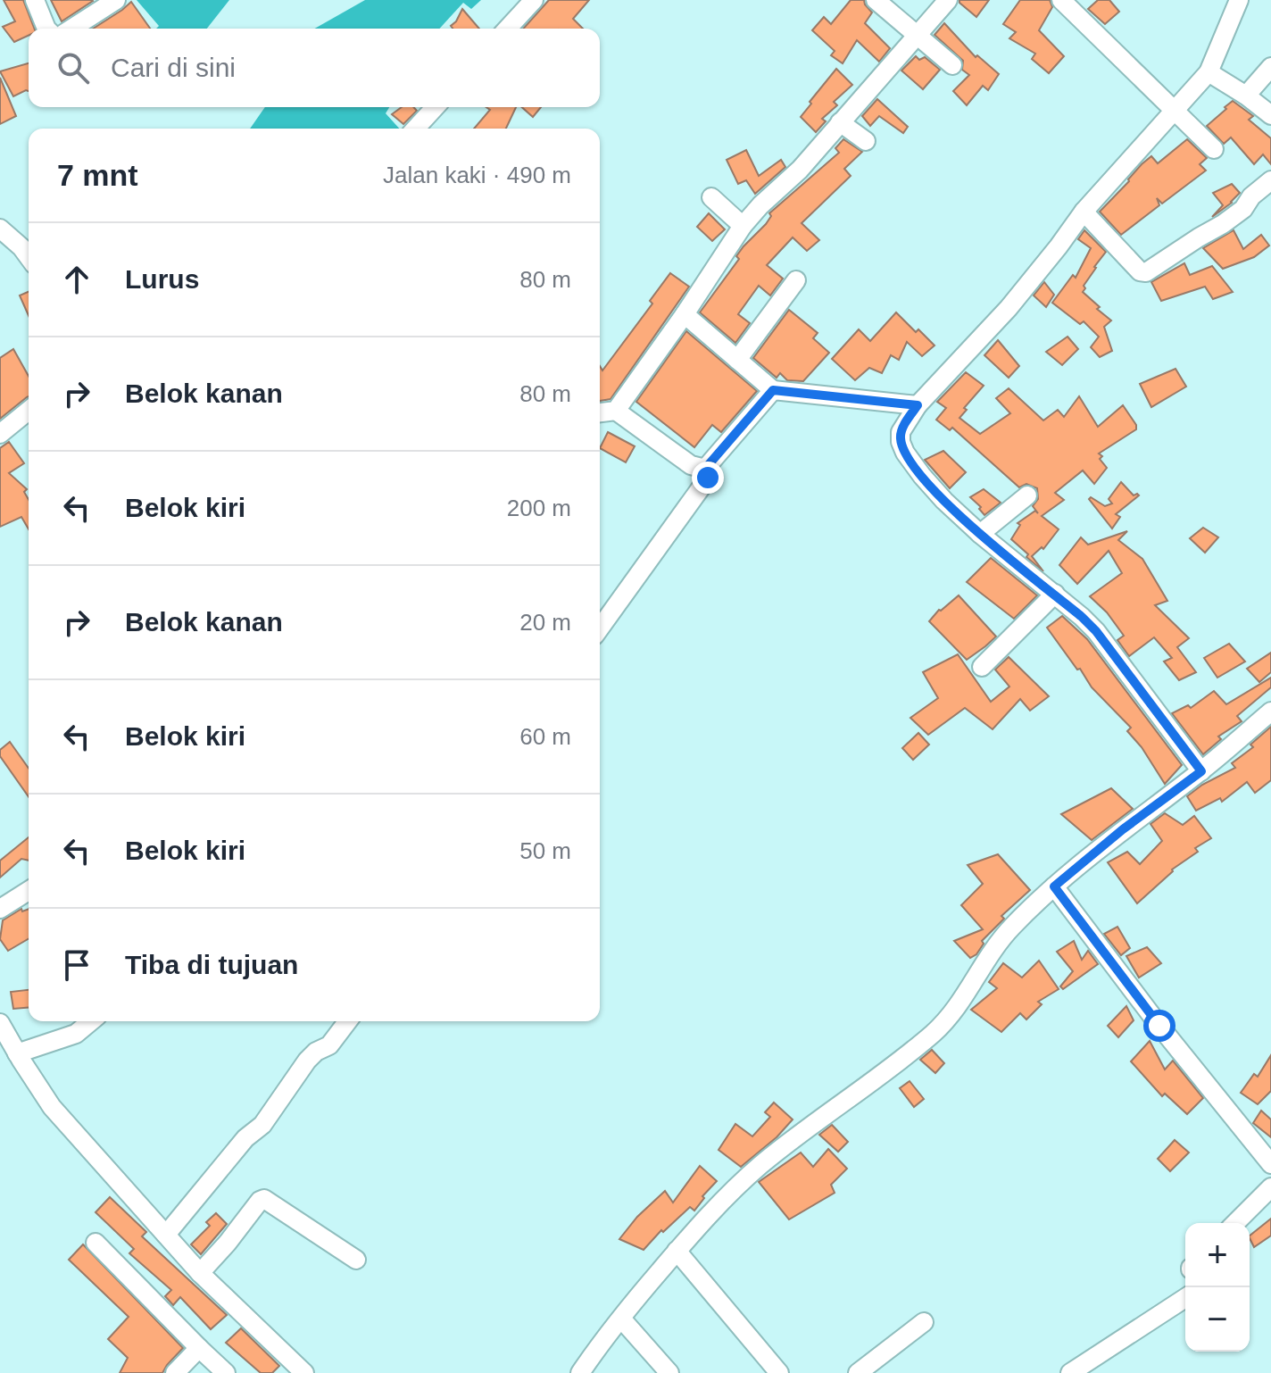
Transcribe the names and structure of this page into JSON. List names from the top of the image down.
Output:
{
  "page": {
    "search": "Cari di sini",
    "heading": ["7 mnt", "Jalan kaki · 490 m"],
    "list": [
      ["Lurus", "80 m"],
      ["Belok kanan", "80 m"],
      ["Belok kiri", "200 m"],
      ["Belok kanan", "20 m"],
      ["Belok kiri", "60 m"],
      ["Belok kiri", "50 m"],
      "Tiba di tujuan"
    ],
    "map_buttons": ["+", "−"]
  }
}
